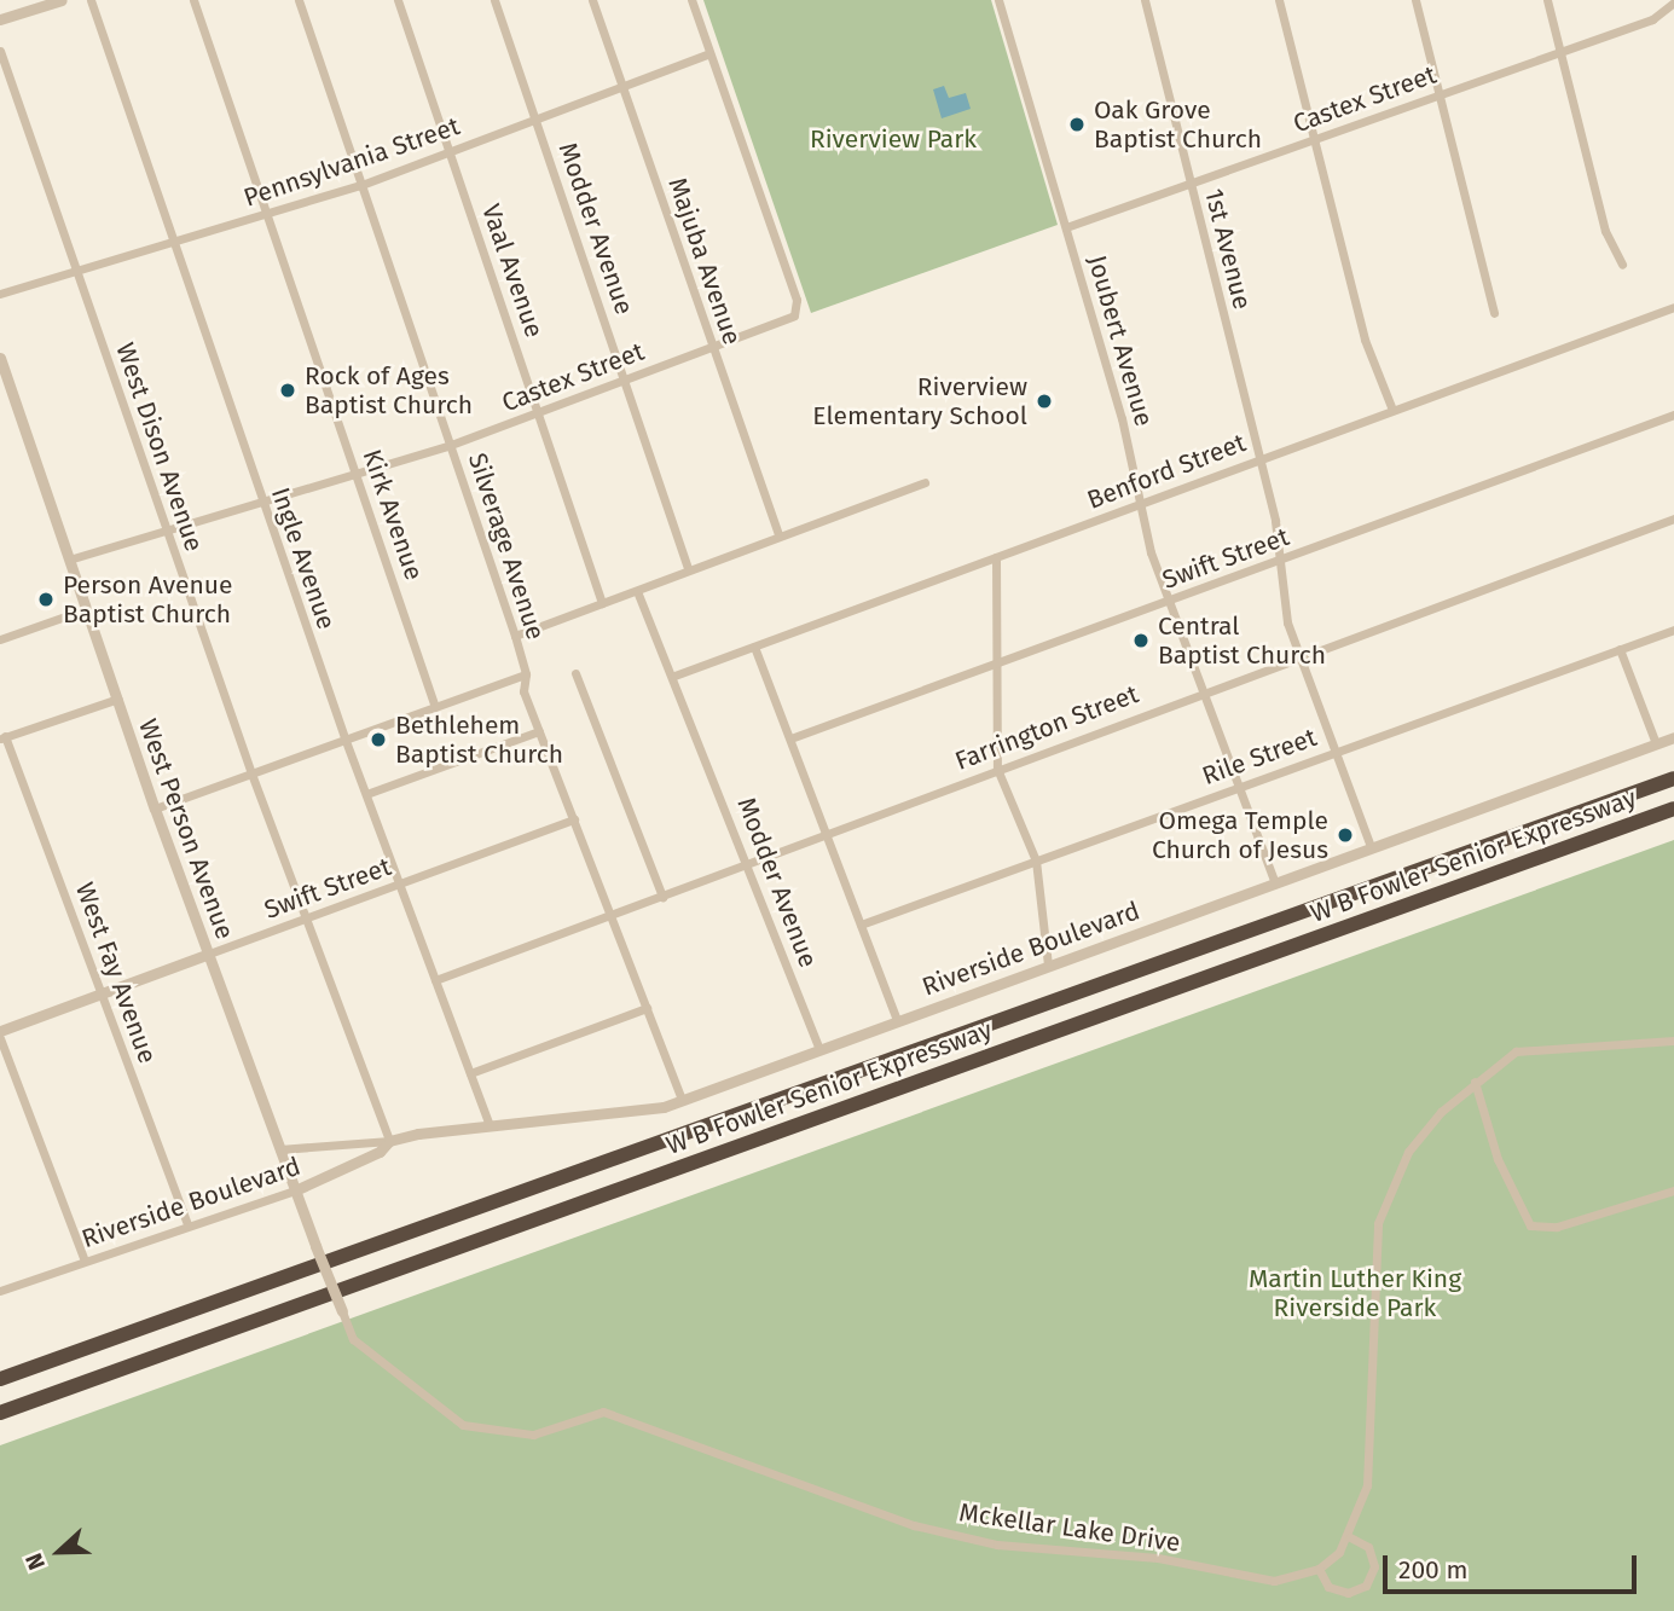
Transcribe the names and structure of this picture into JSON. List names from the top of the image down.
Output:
{
  "streets": {
    "highway": ["W B Fowler Senior Expressway"],
    "street": [
      "Castex Street",
      "Pennsylvania Street",
      "Modder Avenue",
      "1st Avenue",
      "Majuba Avenue",
      "Vaal Avenue",
      "Joubert Avenue",
      "West Dison Avenue",
      "Benford Street",
      "Kirk Avenue",
      "Silverage Avenue",
      "Ingle Avenue",
      "Swift Street",
      "Farrington Street",
      "Rile Street",
      "West Person Avenue",
      "Riverside Boulevard",
      "West Fay Avenue",
      "Mckellar Lake Drive"
    ]
  },
  "crossings": [
    ["Castex Street", "Pennsylvania Street"],
    ["Castex Street", "Modder Avenue"],
    ["Castex Street", "1st Avenue"],
    ["Castex Street", "Majuba Avenue"],
    ["Castex Street", "Vaal Avenue"],
    ["Castex Street", "Joubert Avenue"],
    ["Castex Street", "West Dison Avenue"],
    ["Castex Street", "Kirk Avenue"],
    ["Castex Street", "Silverage Avenue"],
    ["Castex Street", "Ingle Avenue"],
    ["Castex Street", "West Person Avenue"],
    ["Pennsylvania Street", "Modder Avenue"],
    ["Pennsylvania Street", "Majuba Avenue"],
    ["Pennsylvania Street", "Vaal Avenue"],
    ["Pennsylvania Street", "West Dison Avenue"],
    ["Pennsylvania Street", "Kirk Avenue"],
    ["Pennsylvania Street", "Silverage Avenue"],
    ["Pennsylvania Street", "Ingle Avenue"],
    ["Modder Avenue", "Benford Street"],
    ["Modder Avenue", "Farrington Street"],
    ["Modder Avenue", "Riverside Boulevard"],
    ["1st Avenue", "Benford Street"],
    ["1st Avenue", "Swift Street"],
    ["1st Avenue", "Farrington Street"],
    ["1st Avenue", "Rile Street"],
    ["1st Avenue", "Riverside Boulevard"],
    ["Joubert Avenue", "Benford Street"],
    ["Joubert Avenue", "Swift Street"],
    ["Joubert Avenue", "Farrington Street"],
    ["Joubert Avenue", "Rile Street"],
    ["Joubert Avenue", "Riverside Boulevard"],
    ["West Dison Avenue", "Swift Street"],
    ["West Dison Avenue", "Riverside Boulevard"],
    ["Silverage Avenue", "Swift Street"],
    ["Silverage Avenue", "Farrington Street"],
    ["Silverage Avenue", "Riverside Boulevard"],
    ["Ingle Avenue", "Swift Street"],
    ["Ingle Avenue", "Farrington Street"],
    ["Ingle Avenue", "Riverside Boulevard"],
    ["Swift Street", "West Person Avenue"],
    ["Swift Street", "West Fay Avenue"],
    ["West Person Avenue", "Riverside Boulevard"],
    ["West Person Avenue", "Mckellar Lake Drive"],
    ["Riverside Boulevard", "West Fay Avenue"]
  ],
  "parks": ["Riverview Park", "Martin Luther King Riverside Park"],
  "places": [
    "Oak Grove Baptist Church",
    "Rock of Ages Baptist Church",
    "Riverview Elementary School",
    "Person Avenue Baptist Church",
    "Central Baptist Church",
    "Bethlehem Baptist Church",
    "Omega Temple Church of Jesus"
  ],
  "scale_bar": "200 m",
  "north": "left"
}
